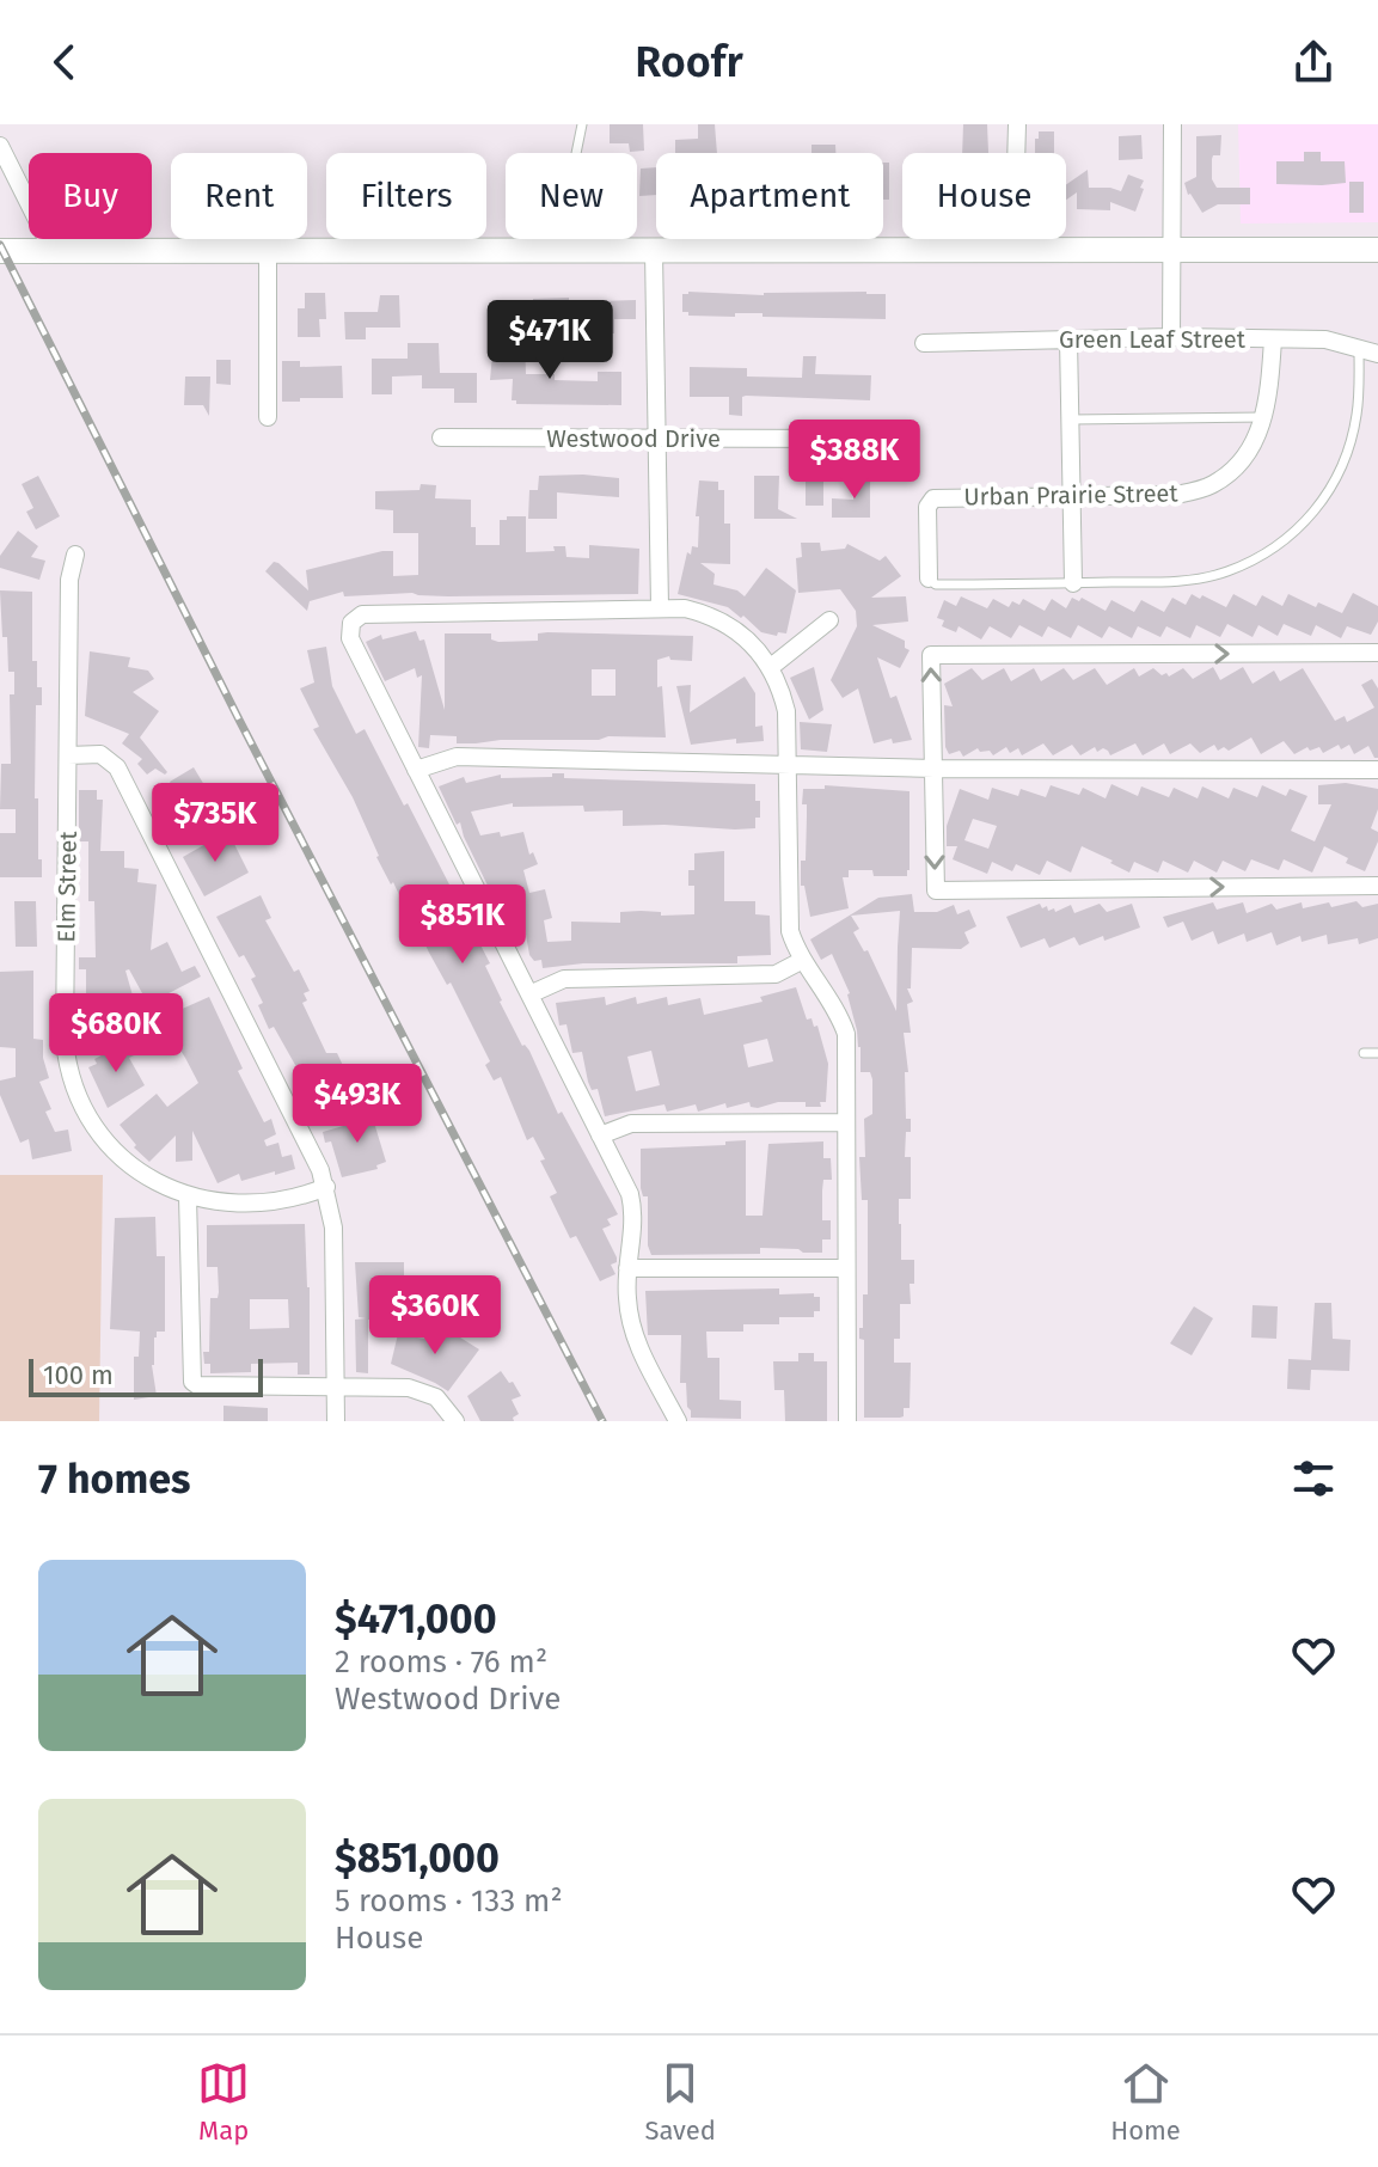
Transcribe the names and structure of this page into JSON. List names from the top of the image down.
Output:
{
  "streets": {
    "street": [
      "Green Leaf Street",
      "Westwood Drive",
      "Urban Prairie Street",
      "Elm Street"
    ]
  },
  "crossings": [
    ["Green Leaf Street", "Urban Prairie Street"]
  ],
  "scale_bar": "100 m",
  "page": {
    "header": "Roofr",
    "chip": [
      "Buy",
      "Rent",
      "Filters",
      "New",
      "Apartment",
      "House"
    ],
    "price": [
      "$471K",
      "$388K",
      "$735K",
      "$851K",
      "$680K",
      "$493K",
      "$360K"
    ],
    "scale": "100 m",
    "heading": "7 homes",
    "list": [
      {
        "name": "$471,000",
        "note": "2 rooms · 76 m² · Westwood Drive"
      },
      {
        "name": "$851,000",
        "note": "5 rooms · 133 m² · House"
      }
    ],
    "tabs": ["Map", "Saved", "Home"]
  }
}
